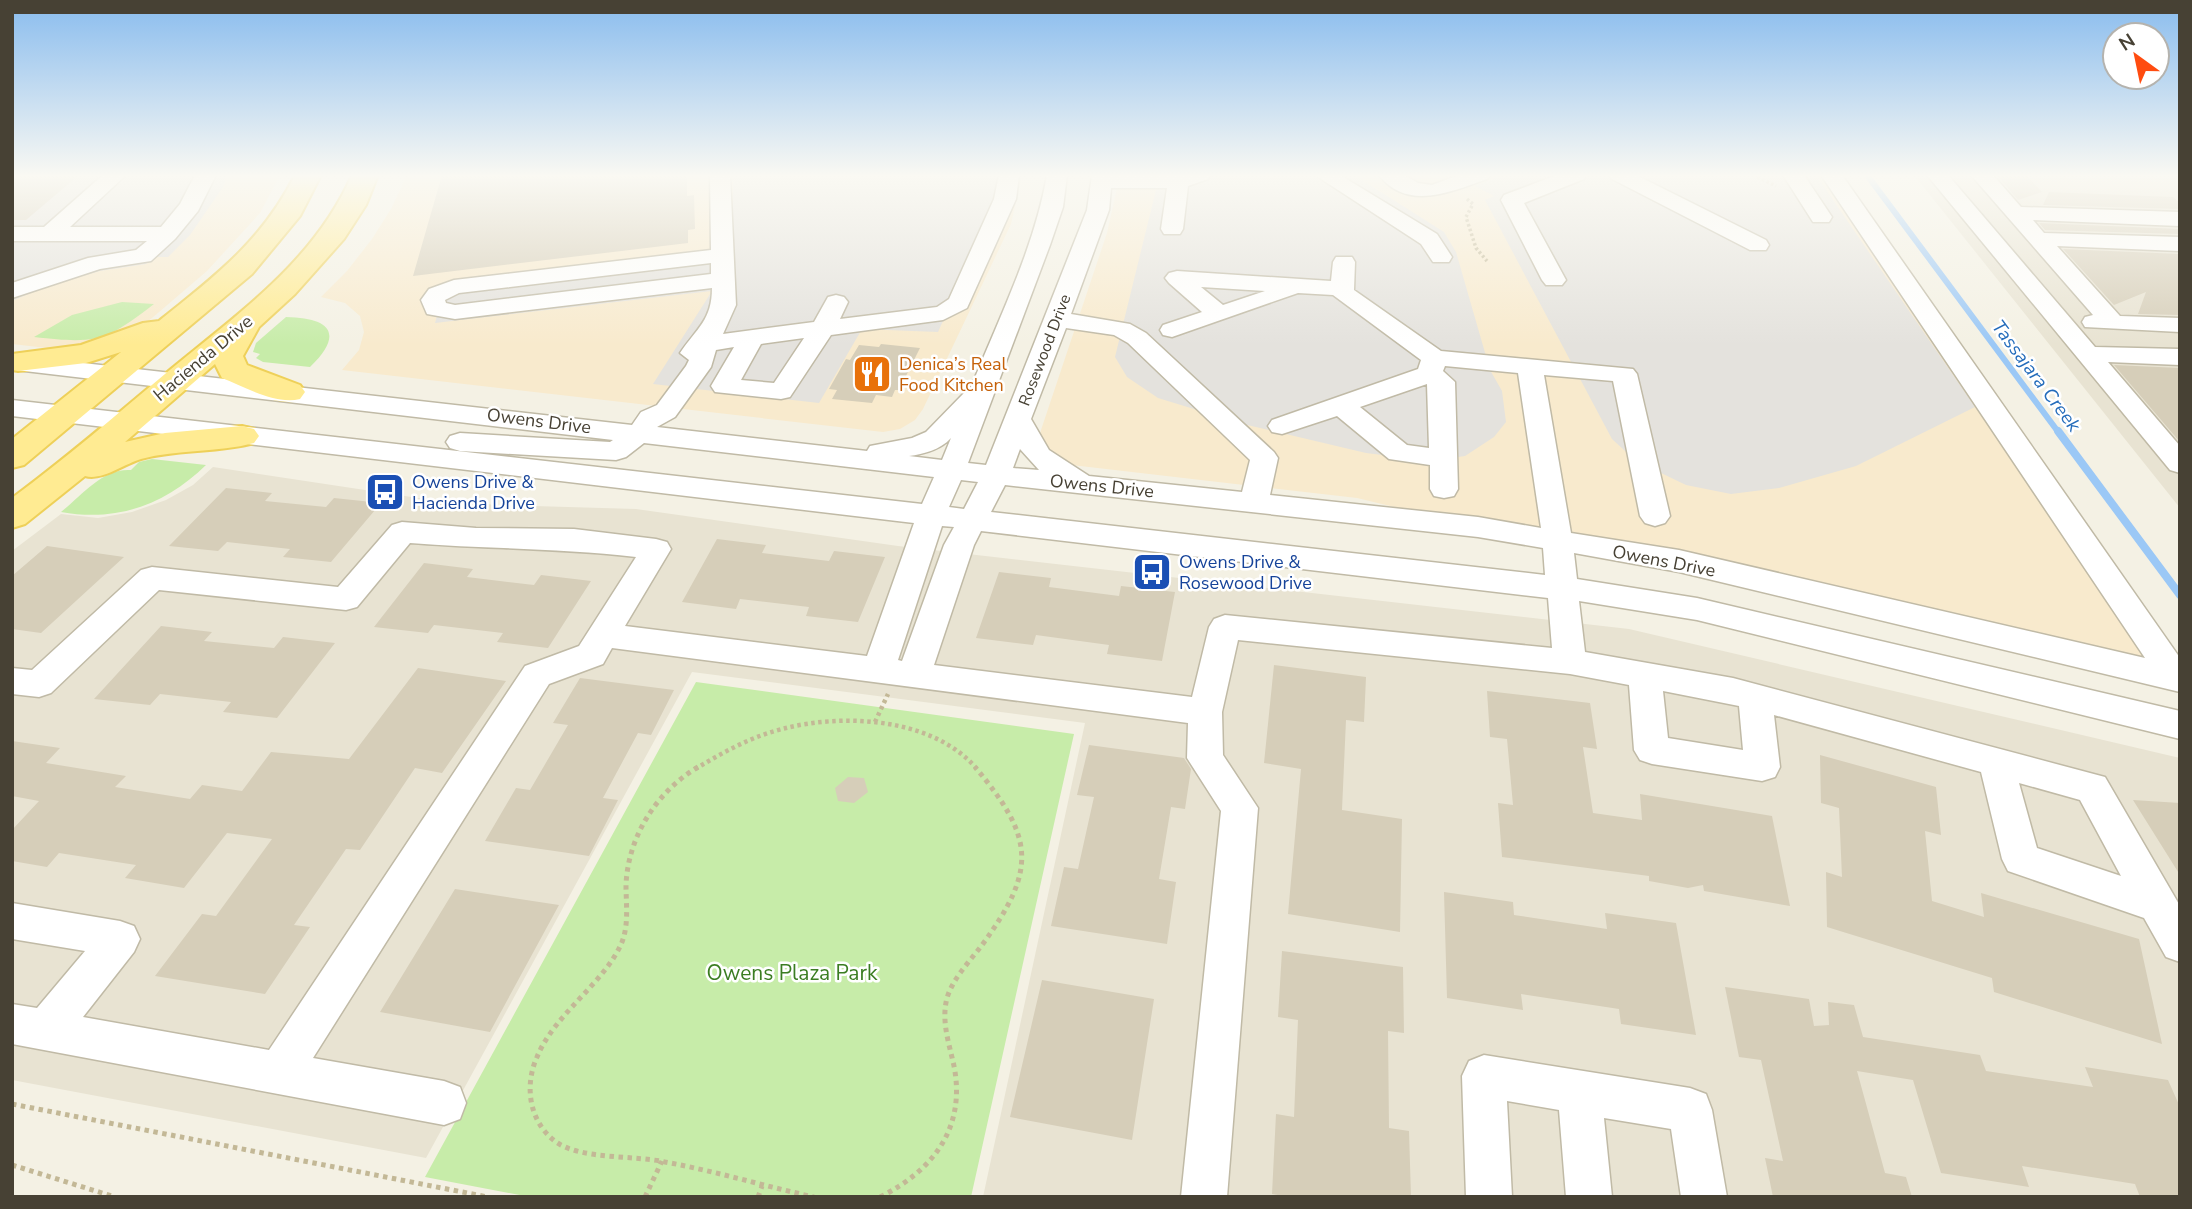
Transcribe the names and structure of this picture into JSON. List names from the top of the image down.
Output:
{
  "streets": {
    "main road": ["Hacienda Drive"],
    "street": ["Rosewood Drive", "Owens Drive"]
  },
  "crossings": [
    ["Rosewood Drive", "Owens Drive"],
    ["Hacienda Drive", "Owens Drive"]
  ],
  "water": ["Tassajara Creek"],
  "parks": ["Owens Plaza Park"],
  "places": {
    "restaurant": ["Denica’s Real Food Kitchen"],
    "bus stop": ["Owens Drive & Hacienda Drive", "Owens Drive & Rosewood Drive"]
  },
  "north": "top left"
}
